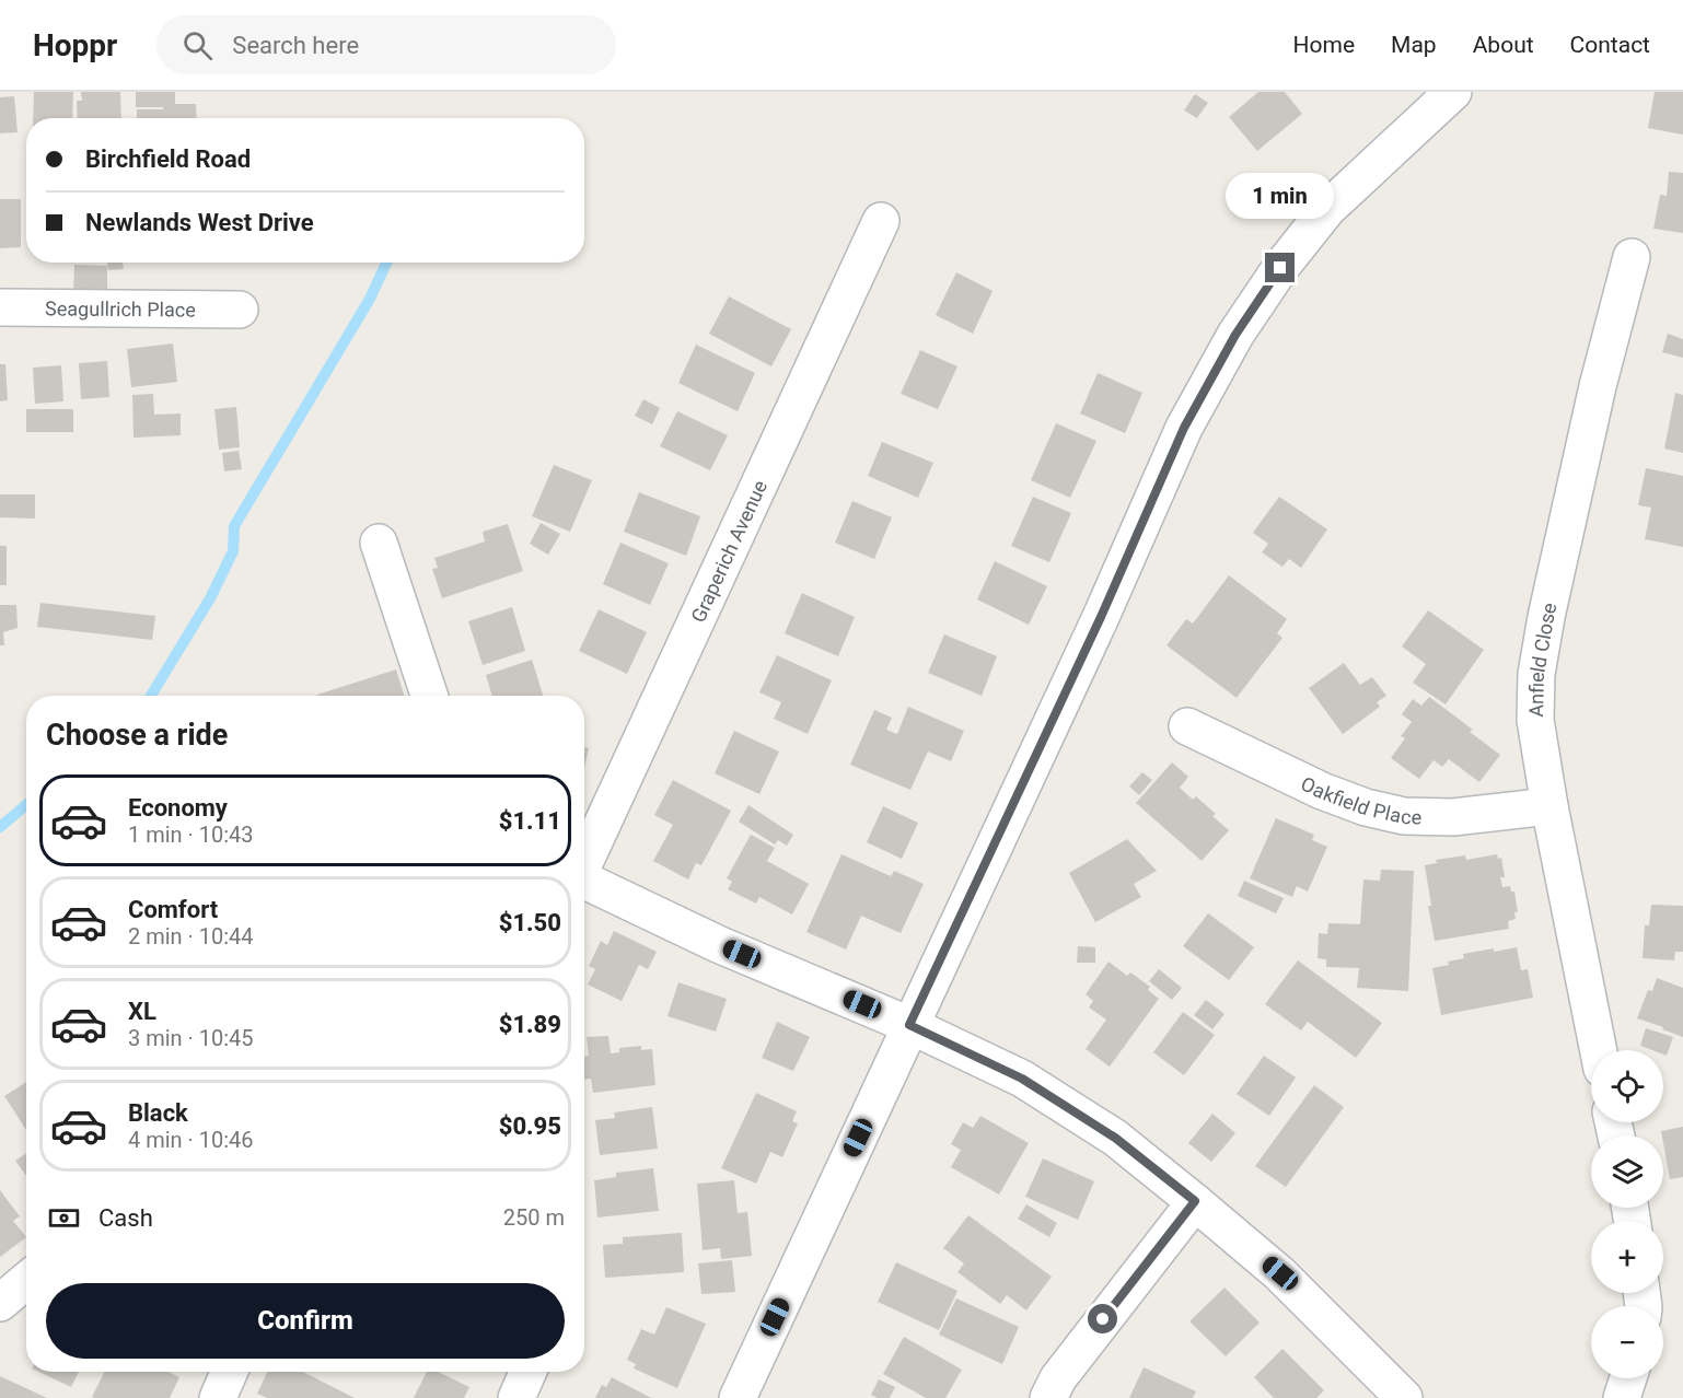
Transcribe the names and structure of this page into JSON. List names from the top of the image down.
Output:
{
  "streets": {
    "street": [
      "Seagullrich Place",
      "Graperich Avenue",
      "Anfield Close",
      "Oakfield Place"
    ]
  },
  "crossings": [
    ["Anfield Close", "Oakfield Place"]
  ],
  "page": {
    "header": "Hoppr",
    "search": "Search here",
    "nav": [
      "Home",
      "Map",
      "About",
      "Contact"
    ],
    "banner": ["Birchfield Road", "Newlands West Drive"],
    "bubble": "1 min",
    "heading": "Choose a ride",
    "list": [
      {
        "name": "Economy",
        "note": "1 min · 10:43",
        "value": "$1.11"
      },
      {
        "name": "Comfort",
        "note": "2 min · 10:44",
        "value": "$1.50"
      },
      {
        "name": "XL",
        "note": "3 min · 10:45",
        "value": "$1.89"
      },
      {
        "name": "Black",
        "note": "4 min · 10:46",
        "value": "$0.95"
      }
    ],
    "map_buttons": ["+", "−"],
    "pay": ["Cash", "250 m"],
    "buttons": "Confirm"
  }
}
